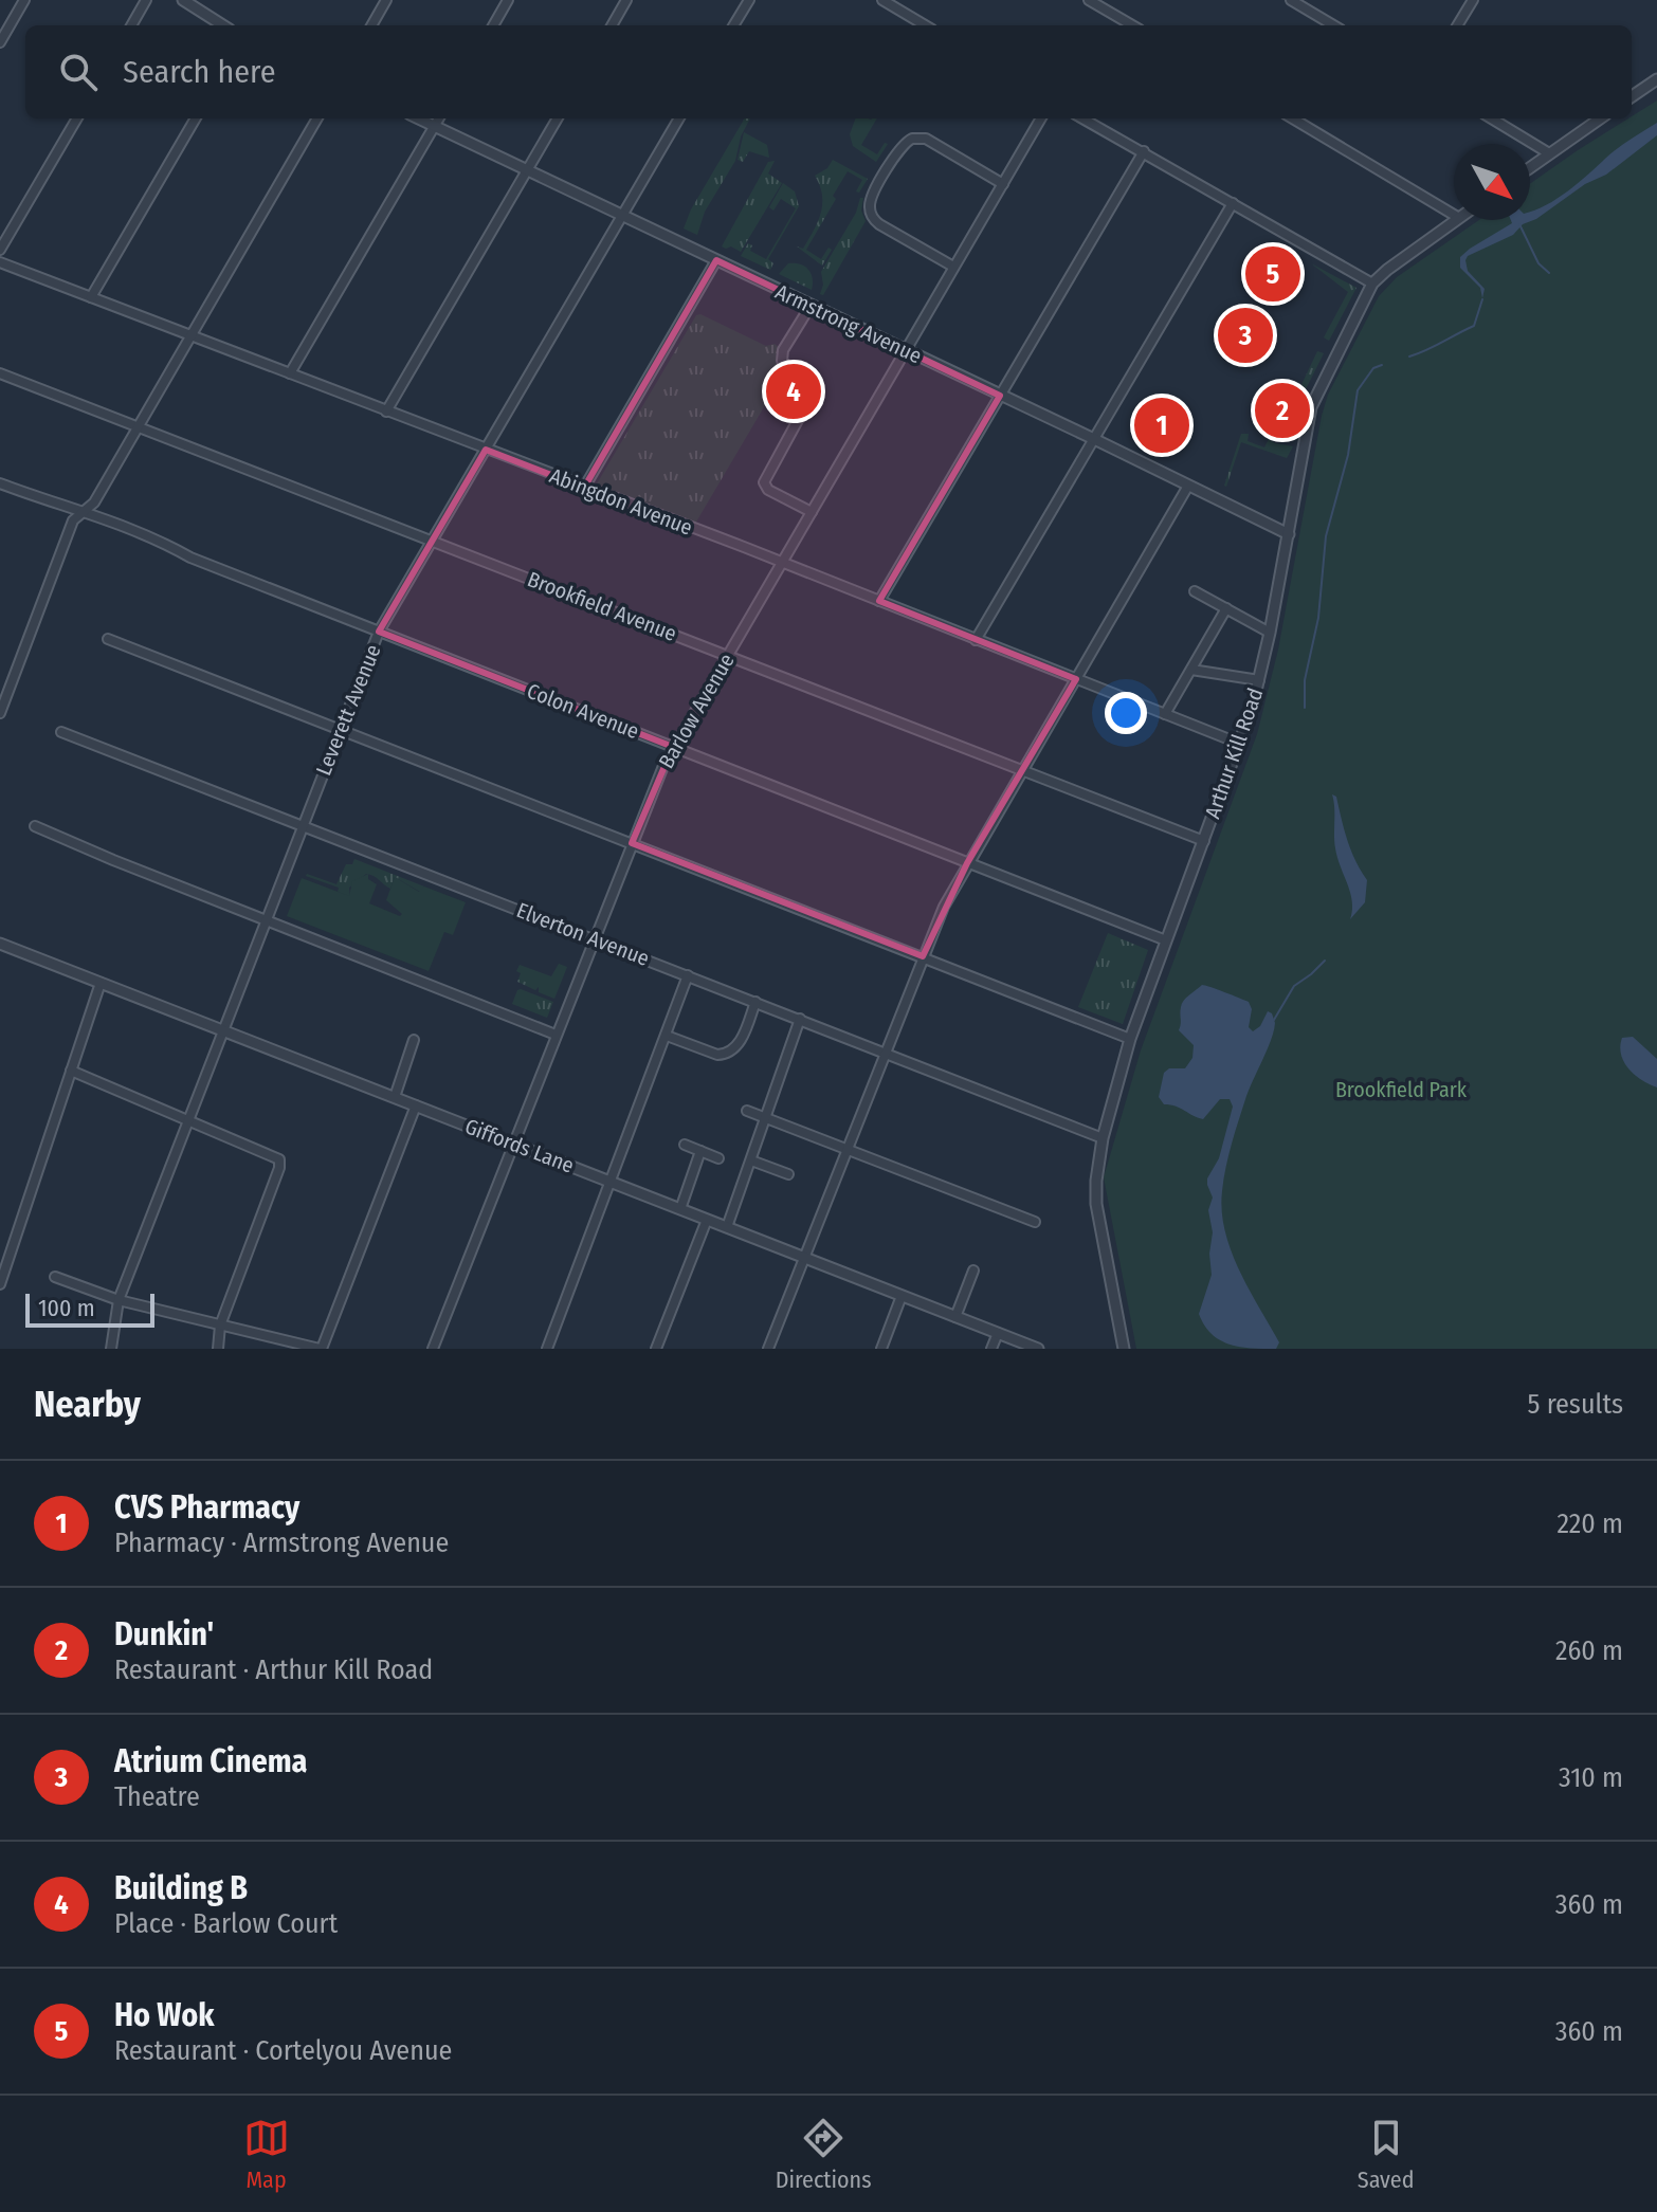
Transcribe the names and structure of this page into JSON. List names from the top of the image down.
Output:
{
  "streets": {
    "street": [
      "Armstrong Avenue",
      "Abingdon Avenue",
      "Brookfield Avenue",
      "Leverett Avenue",
      "Colon Avenue",
      "Barlow Avenue",
      "Arthur Kill Road",
      "Elverton Avenue",
      "Giffords Lane"
    ]
  },
  "crossings": [
    ["Armstrong Avenue", "Leverett Avenue"],
    ["Armstrong Avenue", "Barlow Avenue"],
    ["Armstrong Avenue", "Arthur Kill Road"],
    ["Abingdon Avenue", "Leverett Avenue"],
    ["Abingdon Avenue", "Barlow Avenue"],
    ["Abingdon Avenue", "Arthur Kill Road"],
    ["Brookfield Avenue", "Leverett Avenue"],
    ["Brookfield Avenue", "Barlow Avenue"],
    ["Brookfield Avenue", "Arthur Kill Road"],
    ["Leverett Avenue", "Colon Avenue"],
    ["Leverett Avenue", "Elverton Avenue"],
    ["Leverett Avenue", "Giffords Lane"],
    ["Colon Avenue", "Barlow Avenue"],
    ["Colon Avenue", "Arthur Kill Road"],
    ["Barlow Avenue", "Elverton Avenue"],
    ["Barlow Avenue", "Giffords Lane"],
    ["Arthur Kill Road", "Elverton Avenue"]
  ],
  "parks": ["Brookfield Park"],
  "scale_bar": "100 m",
  "north": "bottom right",
  "page": {
    "search": "Search here",
    "pins": [
      "5",
      "3",
      "4",
      "2",
      "1"
    ],
    "scale": "100 m",
    "heading": ["Nearby", "5 results"],
    "list": [
      {
        "mark": "1",
        "name": "CVS Pharmacy",
        "note": "Pharmacy · Armstrong Avenue",
        "value": "220 m"
      },
      {
        "mark": "2",
        "name": "Dunkin'",
        "note": "Restaurant · Arthur Kill Road",
        "value": "260 m"
      },
      {
        "mark": "3",
        "name": "Atrium Cinema",
        "note": "Theatre",
        "value": "310 m"
      },
      {
        "mark": "4",
        "name": "Building B",
        "note": "Place · Barlow Court",
        "value": "360 m"
      },
      {
        "mark": "5",
        "name": "Ho Wok",
        "note": "Restaurant · Cortelyou Avenue",
        "value": "360 m"
      }
    ],
    "nav": ["Map", "Directions", "Saved"]
  }
}
